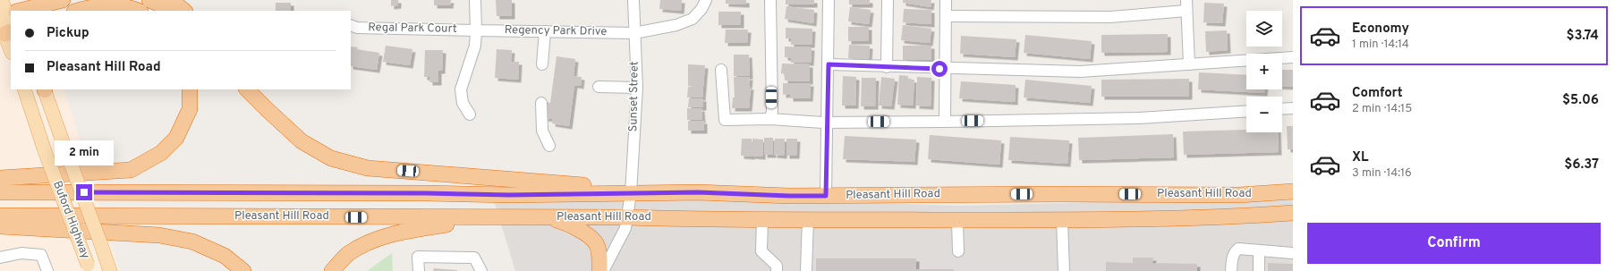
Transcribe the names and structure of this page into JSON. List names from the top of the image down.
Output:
{
  "streets": {
    "highway": ["Pleasant Hill Road"],
    "main road": ["Buford Highway"],
    "street": ["Regal Park Court", "Regency Park Drive", "Sunset Street"]
  },
  "crossings": [
    ["Regal Park Court", "Regency Park Drive"],
    ["Regency Park Drive", "Sunset Street"],
    ["Sunset Street", "Pleasant Hill Road"]
  ],
  "page": {
    "list": [
      {
        "name": "Economy",
        "note": "1 min · 14:14",
        "value": "$3.74"
      },
      {
        "name": "Comfort",
        "note": "2 min · 14:15",
        "value": "$5.06"
      },
      {
        "name": "XL",
        "note": "3 min · 14:16",
        "value": "$6.37"
      }
    ],
    "map_buttons": ["+", "−"],
    "banner": ["Pickup", "Pleasant Hill Road"],
    "bubble": "2 min",
    "buttons": "Confirm"
  }
}
